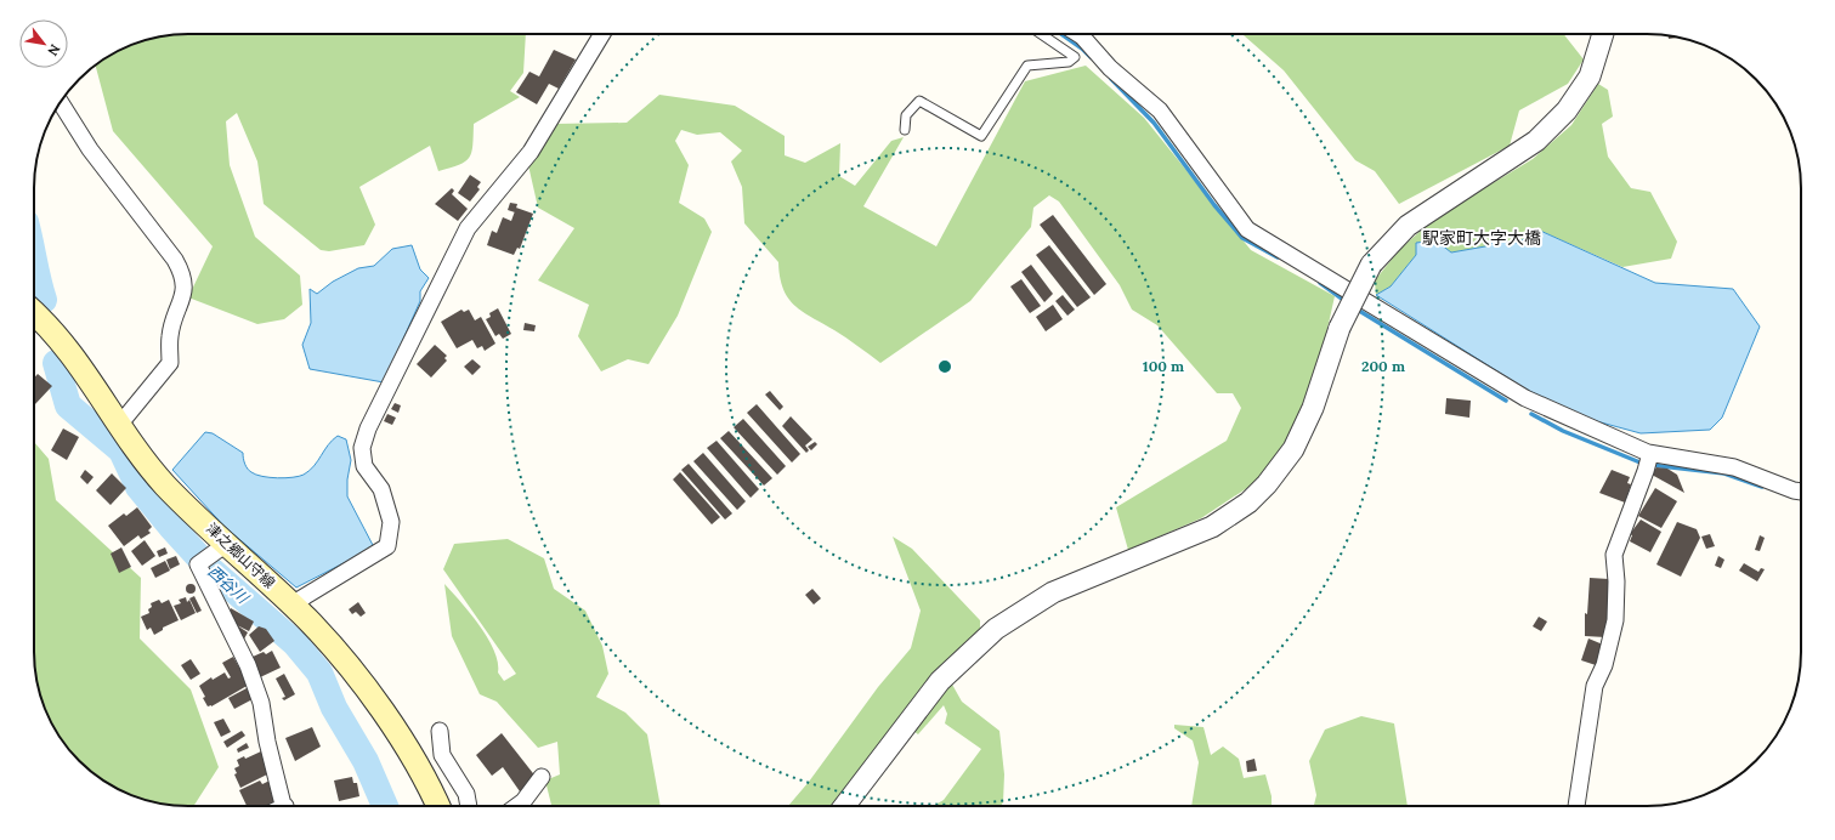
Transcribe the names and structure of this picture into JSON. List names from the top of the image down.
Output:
{
  "streets": {
    "main road": ["津之郷山守線"]
  },
  "districts": ["駅家町大字大橋"],
  "water": ["西谷川"],
  "north": "bottom right",
  "rings": ["100 m", "200 m"]
}
